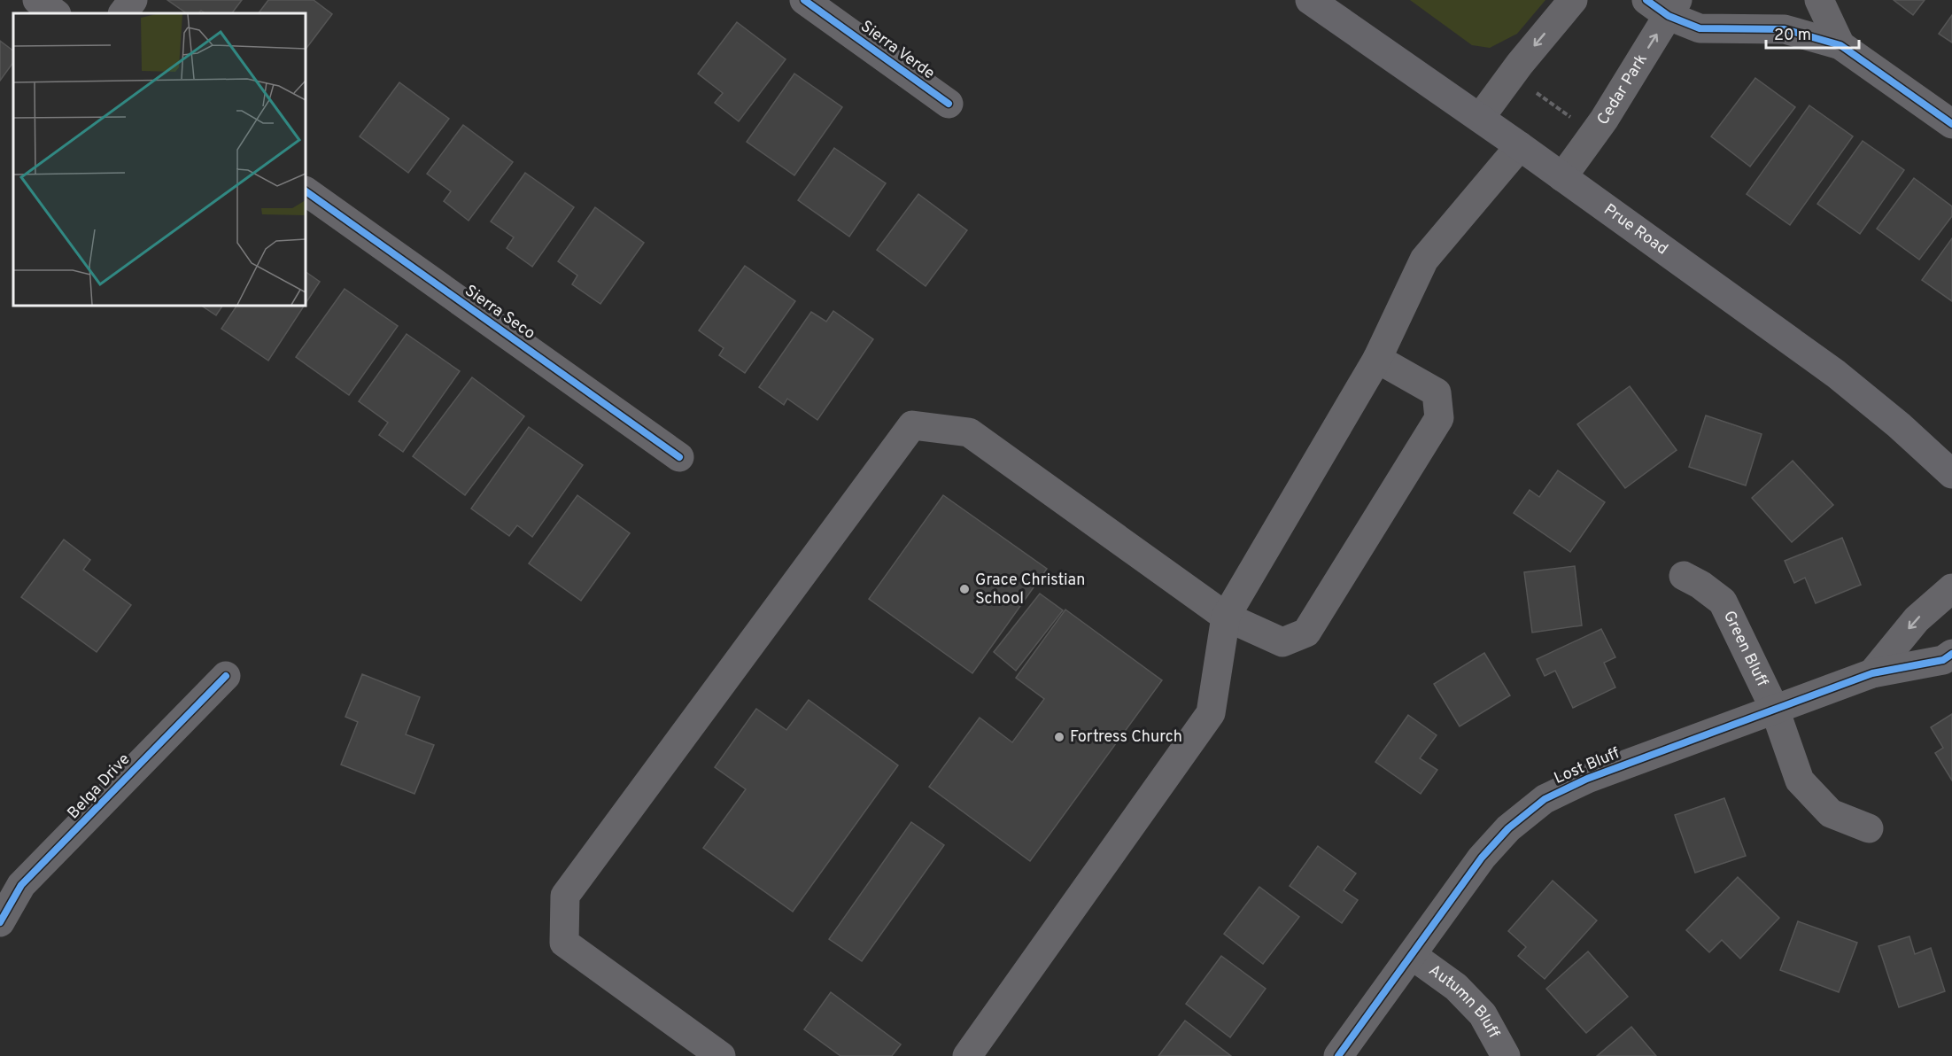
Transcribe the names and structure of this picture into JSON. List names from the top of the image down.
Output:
{
  "streets": {
    "main road": ["Prue Road"],
    "street": [
      "Sierra Verde",
      "Cedar Park",
      "Sierra Seco",
      "Green Bluff",
      "Lost Bluff",
      "Belga Drive",
      "Autumn Bluff"
    ]
  },
  "crossings": [
    ["Cedar Park", "Prue Road"],
    ["Green Bluff", "Lost Bluff"],
    ["Lost Bluff", "Autumn Bluff"]
  ],
  "places": ["Grace Christian School", "Fortress Church"],
  "scale_bar": "20 m"
}
